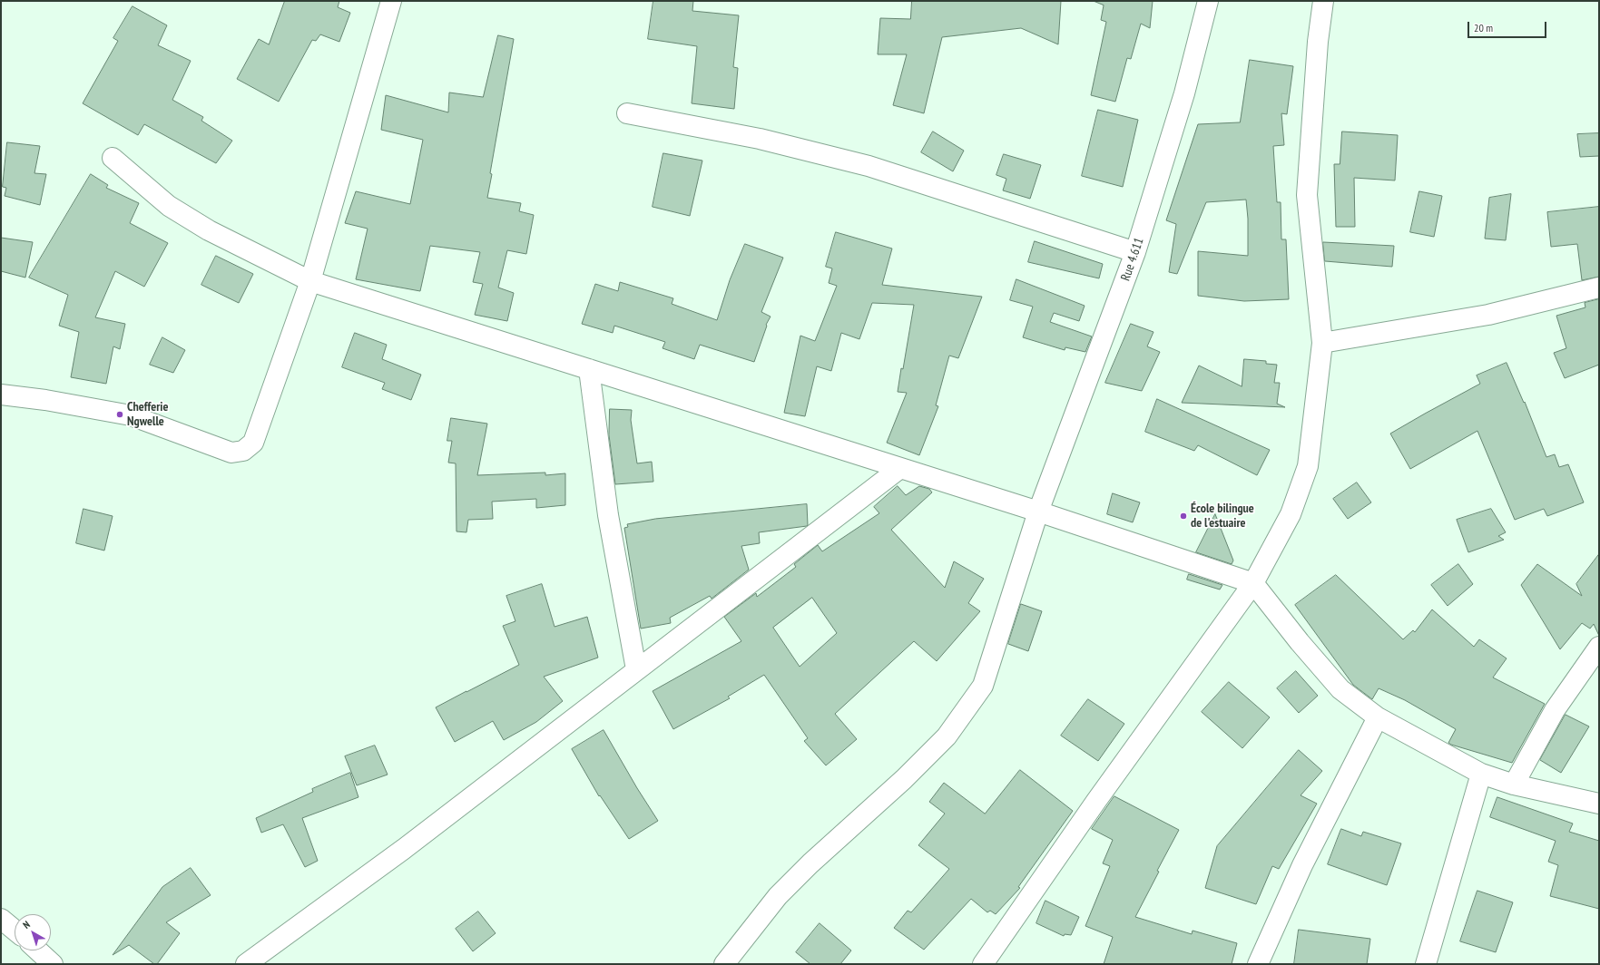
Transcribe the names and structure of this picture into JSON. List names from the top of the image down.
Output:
{
  "streets": {
    "street": ["Rue 4.611"]
  },
  "places": ["Chefferie Ngwelle", "École bilingue de l'estuaire"],
  "scale_bar": "20 m",
  "north": "top left"
}
